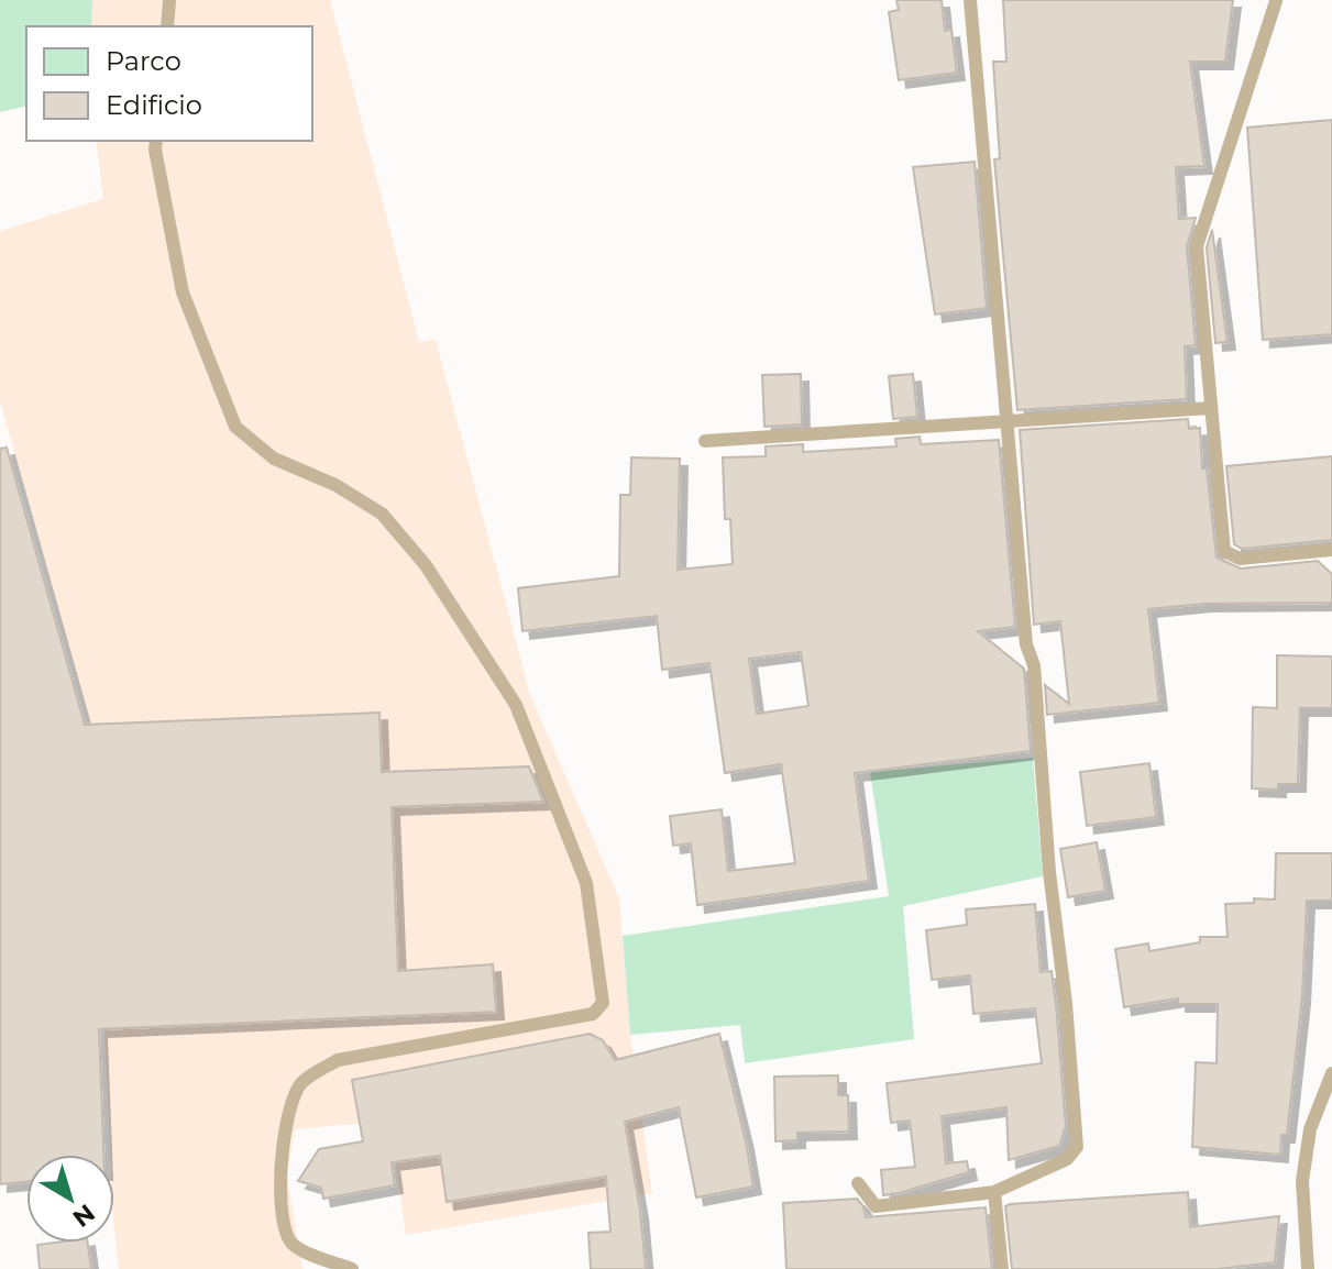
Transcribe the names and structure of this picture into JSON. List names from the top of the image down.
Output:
{
  "legend": ["Parco", "Edificio"],
  "north": "bottom right"
}
